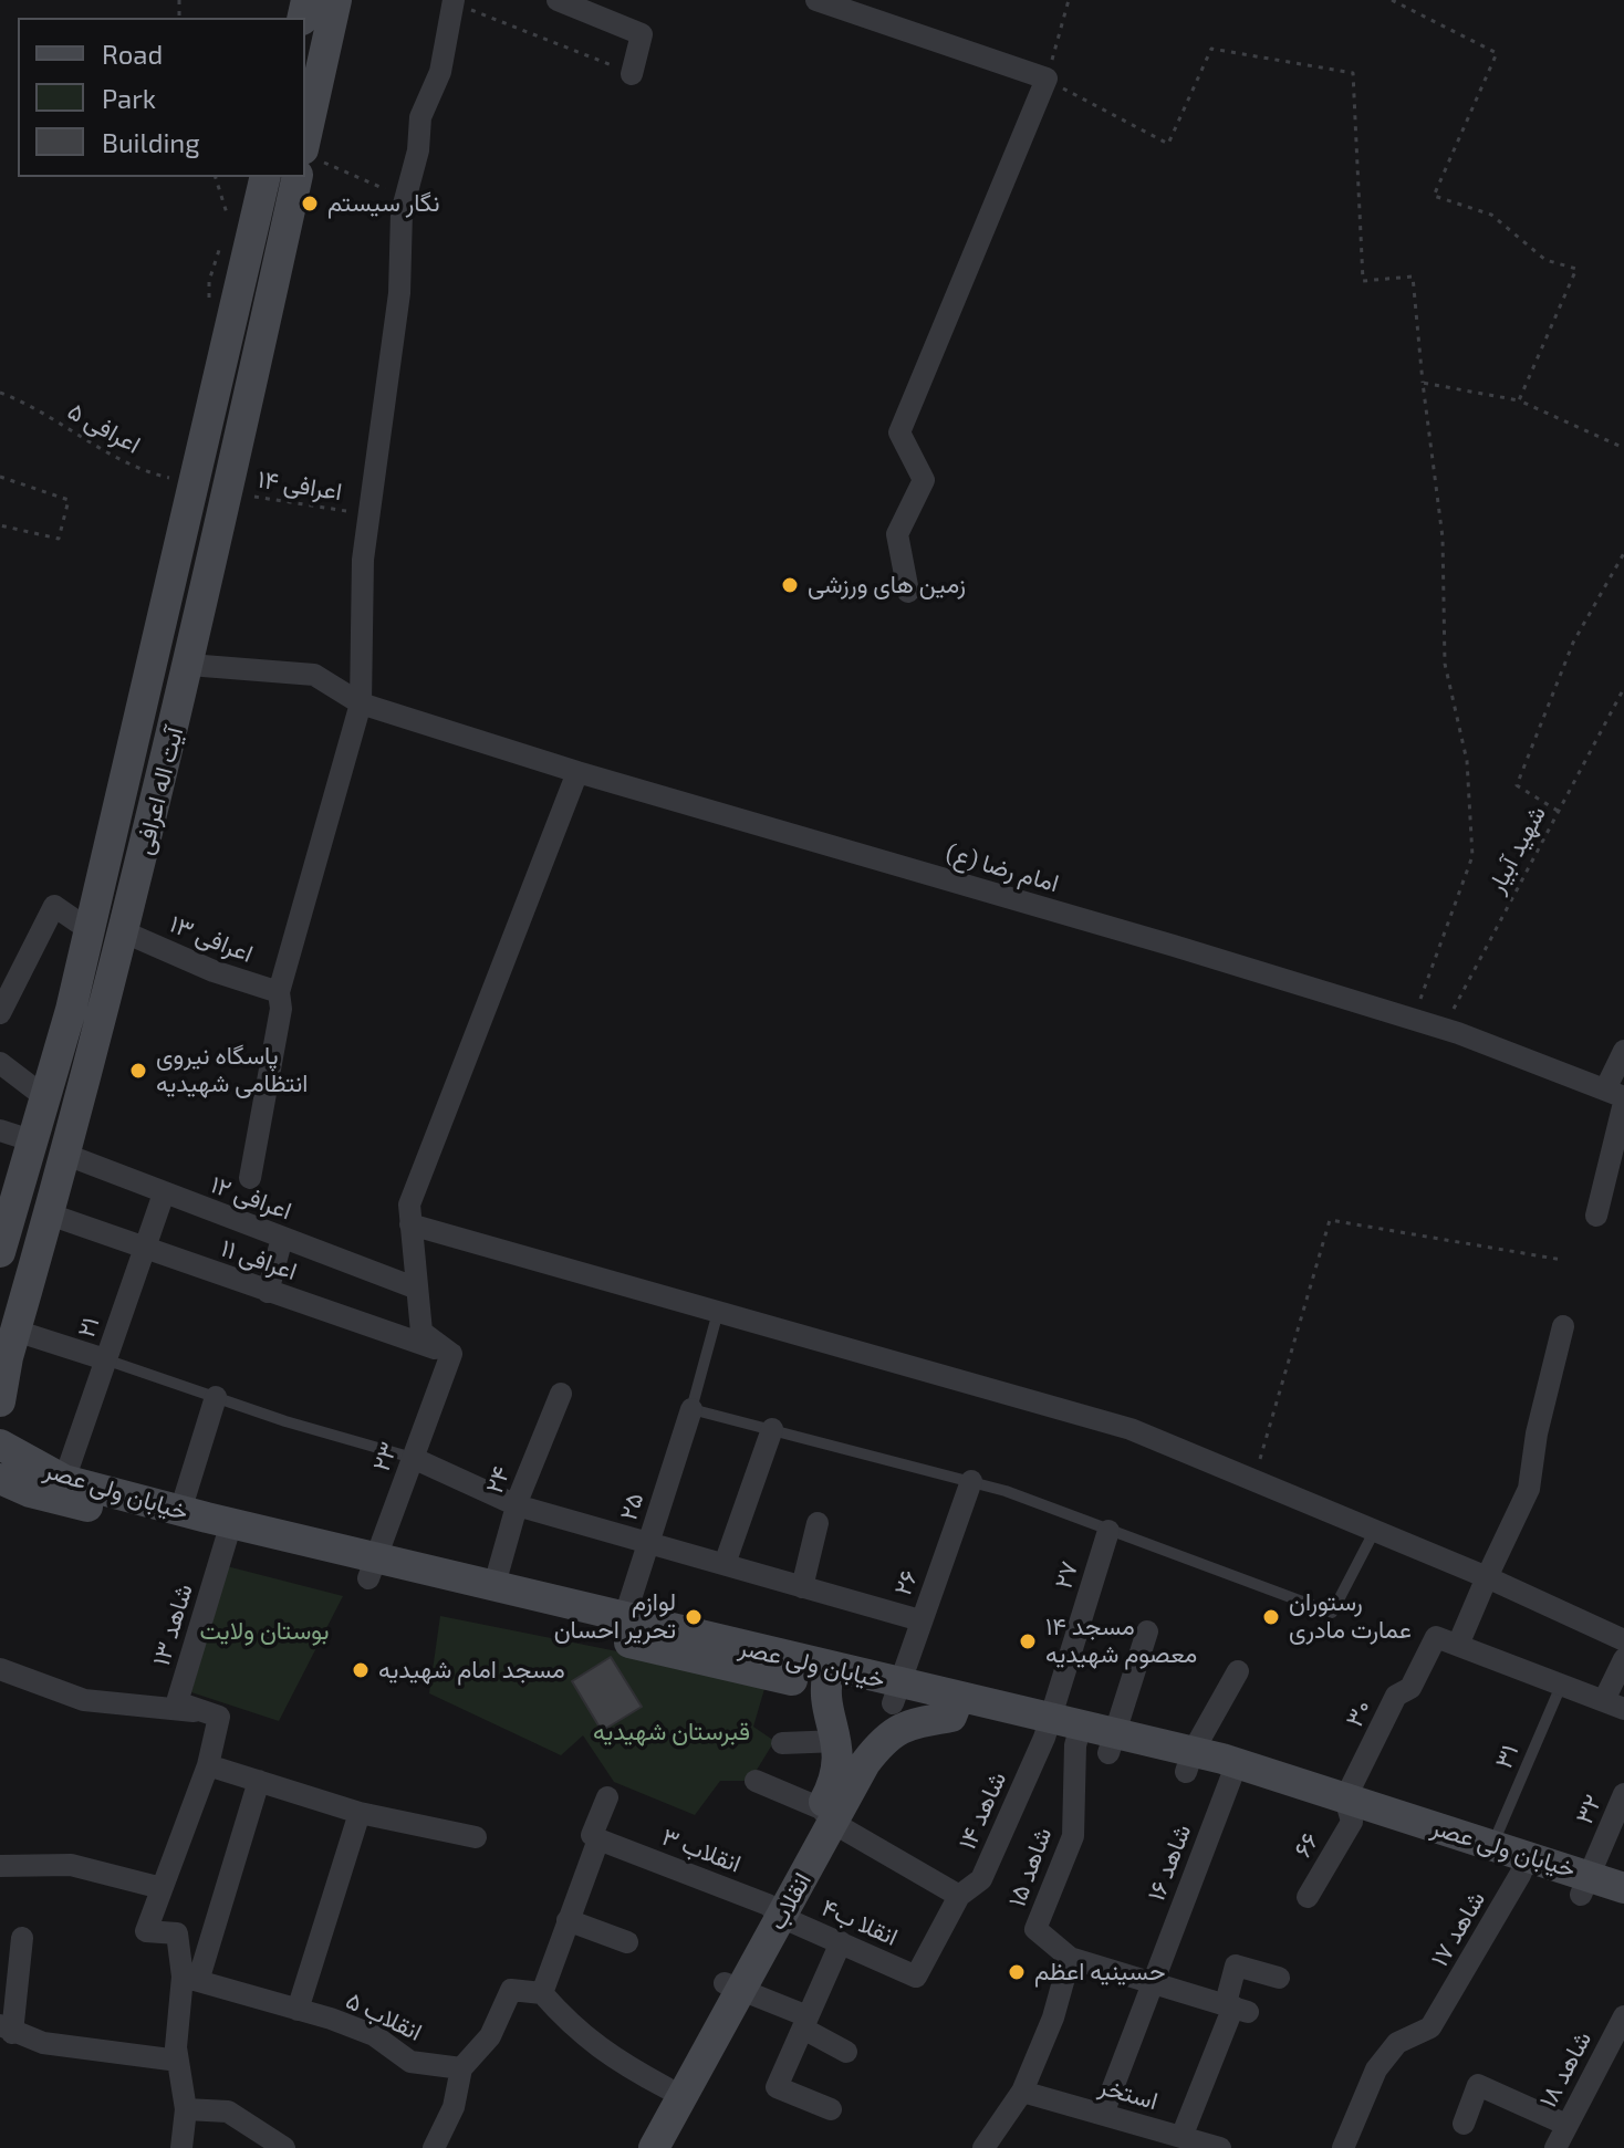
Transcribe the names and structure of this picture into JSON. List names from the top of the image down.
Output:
{
  "streets": {
    "main road": ["آیت اله اعرافی", "خیابان ولی عصر", "انقلاب"],
    "street": [
      "امام رضا (ع)",
      "اعرافی ۱۳",
      "اعرافی ۱۲",
      "اعرافی ۱۱",
      "۲۱",
      "۲۳",
      "۲۴",
      "۲۵",
      "۲۷",
      "۲۶",
      "شاهد ۱۳",
      "۳۰",
      "۳۲",
      "شاهد ۱۴",
      "۶۶",
      "انقلاب ۳",
      "شاهد ۱۶",
      "شاهد ۱۵",
      "انقلا ب۴",
      "شاهد ۱۷",
      "انقلاب ۵",
      "شاهد ۱۸",
      "استخر"
    ],
    "lane": ["۳۱"],
    "path": ["اعرافی ۵", "اعرافی ۱۴", "شهید آبیار"]
  },
  "crossings": [
    ["اعرافی ۵", "آیت اله اعرافی"],
    ["اعرافی ۱۴", "آیت اله اعرافی"],
    ["آیت اله اعرافی", "امام رضا (ع)"],
    ["آیت اله اعرافی", "اعرافی ۱۳"],
    ["آیت اله اعرافی", "اعرافی ۱۲"],
    ["آیت اله اعرافی", "اعرافی ۱۱"],
    ["شهید آبیار", "امام رضا (ع)"],
    ["اعرافی ۱۲", "۲۱"],
    ["اعرافی ۱۱", "۲۱"],
    ["اعرافی ۱۱", "۲۳"],
    ["۲۱", "خیابان ولی عصر"],
    ["۲۳", "خیابان ولی عصر"],
    ["۲۴", "خیابان ولی عصر"],
    ["خیابان ولی عصر", "۲۵"],
    ["خیابان ولی عصر", "۲۷"],
    ["خیابان ولی عصر", "۲۶"],
    ["خیابان ولی عصر", "شاهد ۱۳"],
    ["خیابان ولی عصر", "۳۰"],
    ["خیابان ولی عصر", "۳۱"],
    ["خیابان ولی عصر", "۳۲"],
    ["خیابان ولی عصر", "شاهد ۱۴"],
    ["خیابان ولی عصر", "۶۶"],
    ["خیابان ولی عصر", "شاهد ۱۶"],
    ["خیابان ولی عصر", "شاهد ۱۵"],
    ["خیابان ولی عصر", "انقلاب"],
    ["خیابان ولی عصر", "شاهد ۱۷"],
    ["۲۷", "شاهد ۱۴"],
    ["۳۰", "۶۶"],
    ["شاهد ۱۴", "انقلا ب۴"],
    ["انقلاب ۳", "انقلاب"],
    ["انقلاب ۳", "انقلا ب۴"],
    ["شاهد ۱۶", "استخر"],
    ["انقلاب", "انقلا ب۴"]
  ],
  "parks": ["بوستان ولایت", "قبرستان شهیدیه"],
  "places": [
    "نگار سیستم",
    "زمین های ورزشی",
    "پاسگاه نیروی انتظامی شهیدیه",
    "لوازم تحریر احسان",
    "رستوران عمارت مادری",
    "مسجد ۱۴ معصوم شهیدیه",
    "مسجد امام شهیدیه",
    "حسینیه اعظم"
  ],
  "legend": ["Road", "Park", "Building"]
}
